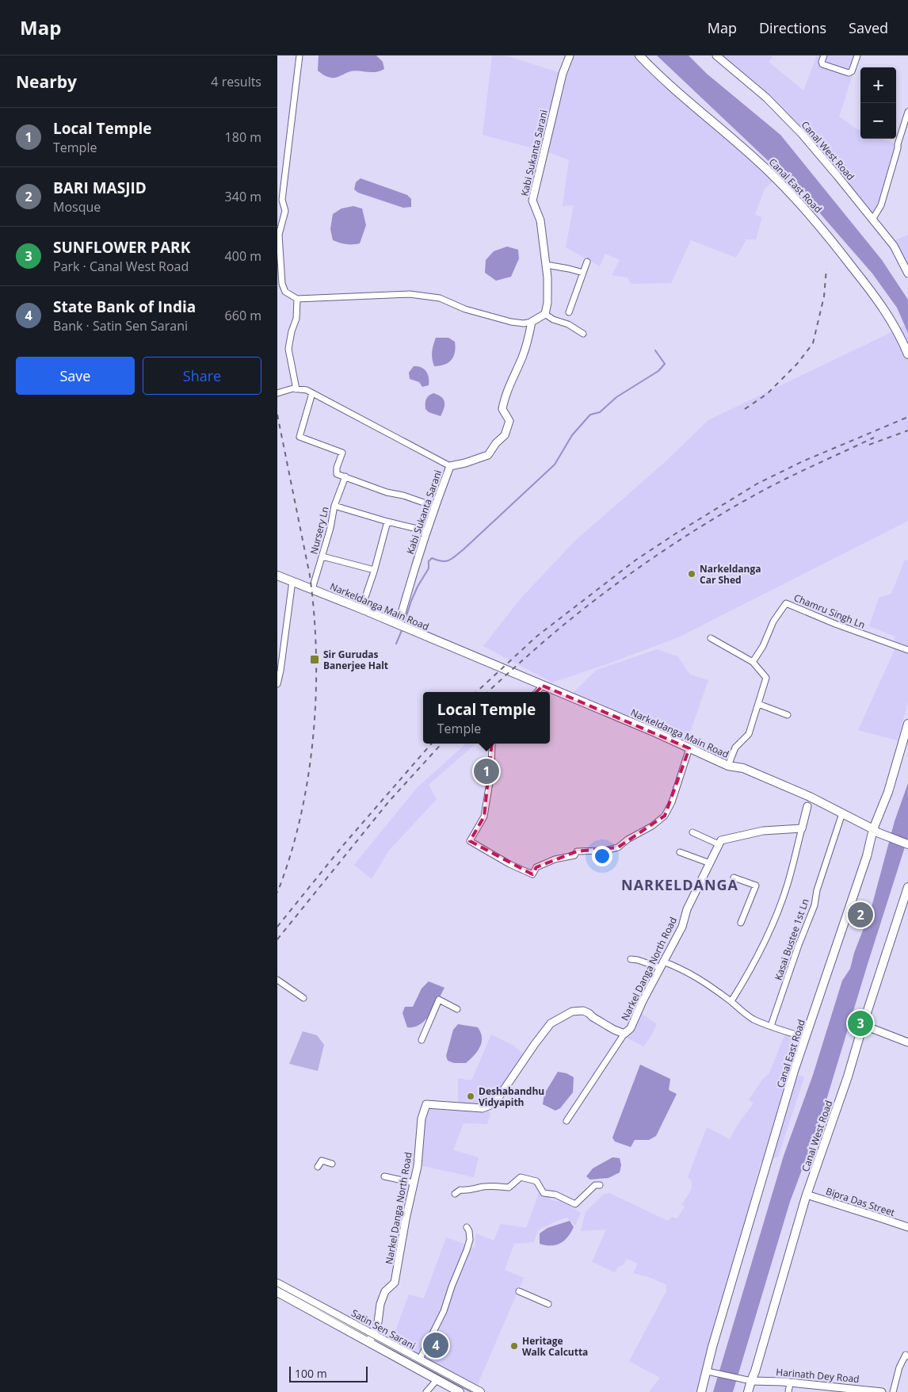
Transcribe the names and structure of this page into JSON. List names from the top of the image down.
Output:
{
  "streets": {
    "main road": [
      "Canal West Road",
      "Canal East Road",
      "Narkeldanga Main Road",
      "Satin Sen Sarani"
    ],
    "street": [
      "Kabi Sukanta Sarani",
      "Nursery Ln",
      "Chamru Singh Ln",
      "Kasai Bustee 1st Ln",
      "Narkel Danga North Road",
      "Bipra Das Street",
      "Harinath Dey Road"
    ]
  },
  "crossings": [
    ["Canal West Road", "Bipra Das Street"],
    ["Canal West Road", "Harinath Dey Road"],
    ["Kabi Sukanta Sarani", "Narkeldanga Main Road"],
    ["Canal East Road", "Narkeldanga Main Road"],
    ["Nursery Ln", "Narkeldanga Main Road"],
    ["Narkeldanga Main Road", "Kasai Bustee 1st Ln"],
    ["Narkel Danga North Road", "Satin Sen Sarani"]
  ],
  "districts": ["NARKELDANGA"],
  "places": {
    "other": ["Narkeldanga Car Shed", "Deshabandhu Vidyapith", "Heritage Walk Calcutta"],
    "transit": ["Sir Gurudas Banerjee Halt"]
  },
  "scale_bar": "100 m",
  "page": {
    "header": "Map",
    "nav": ["Map", "Directions", "Saved"],
    "heading": ["Nearby", "4 results"],
    "map_buttons": ["+", "−"],
    "list": [
      {
        "mark": "1",
        "name": "Local Temple",
        "note": "Temple",
        "value": "180 m"
      },
      {
        "mark": "2",
        "name": "BARI MASJID",
        "note": "Mosque",
        "value": "340 m"
      },
      {
        "mark": "3",
        "name": "SUNFLOWER PARK",
        "note": "Park · Canal West Road",
        "value": "400 m"
      },
      {
        "mark": "4",
        "name": "State Bank of India",
        "note": "Bank · Satin Sen Sarani",
        "value": "660 m"
      }
    ],
    "buttons": ["Save", "Share"],
    "popup": ["Local Temple", "Temple"],
    "pins": [
      "1",
      "2",
      "3",
      "4"
    ],
    "scale": "100 m"
  }
}
